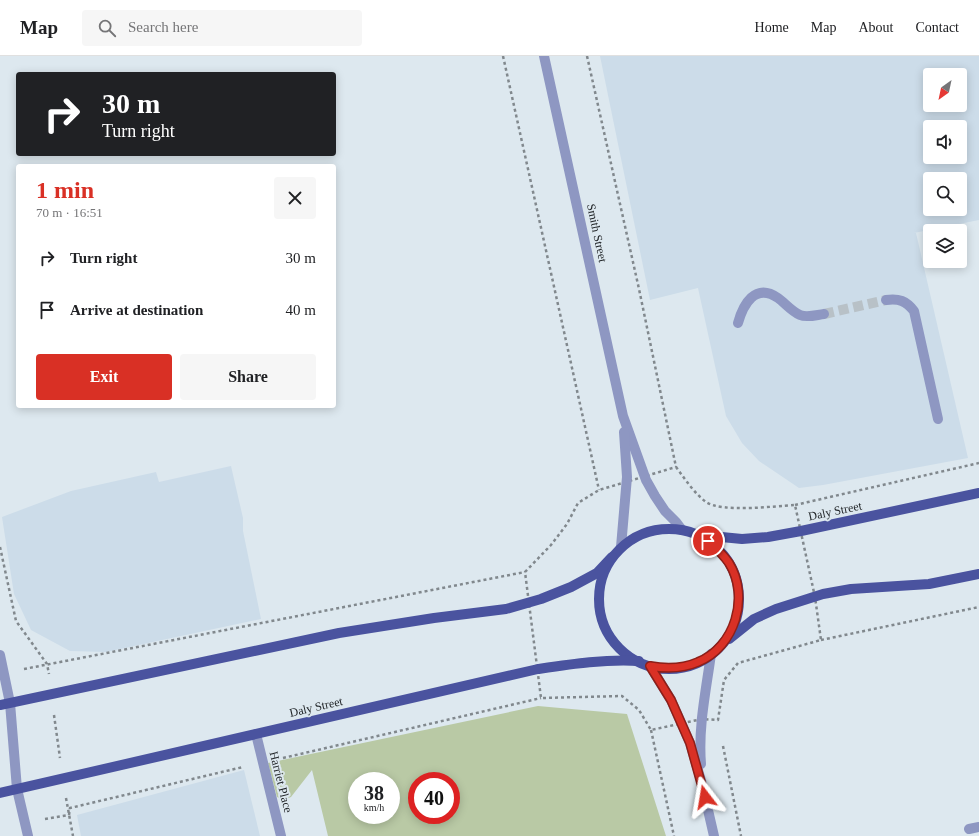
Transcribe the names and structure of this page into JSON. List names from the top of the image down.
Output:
{
  "streets": {
    "main road": ["Daly Street"],
    "street": ["Smith Street", "Harriet Place"]
  },
  "crossings": [
    ["Smith Street", "Daly Street"],
    ["Daly Street", "Harriet Place"]
  ],
  "north": "bottom left",
  "page": {
    "header": "Map",
    "search": "Search here",
    "nav": [
      "Home",
      "Map",
      "About",
      "Contact"
    ],
    "turn": ["30 m", "Turn right"],
    "heading": ["1 min", "70 m · 16:51"],
    "list": [
      {
        "name": "Turn right",
        "value": "30 m"
      },
      {
        "name": "Arrive at destination",
        "value": "40 m"
      }
    ],
    "buttons": ["Exit", "Share"],
    "speed": "38 km/h",
    "limit": "40"
  }
}
